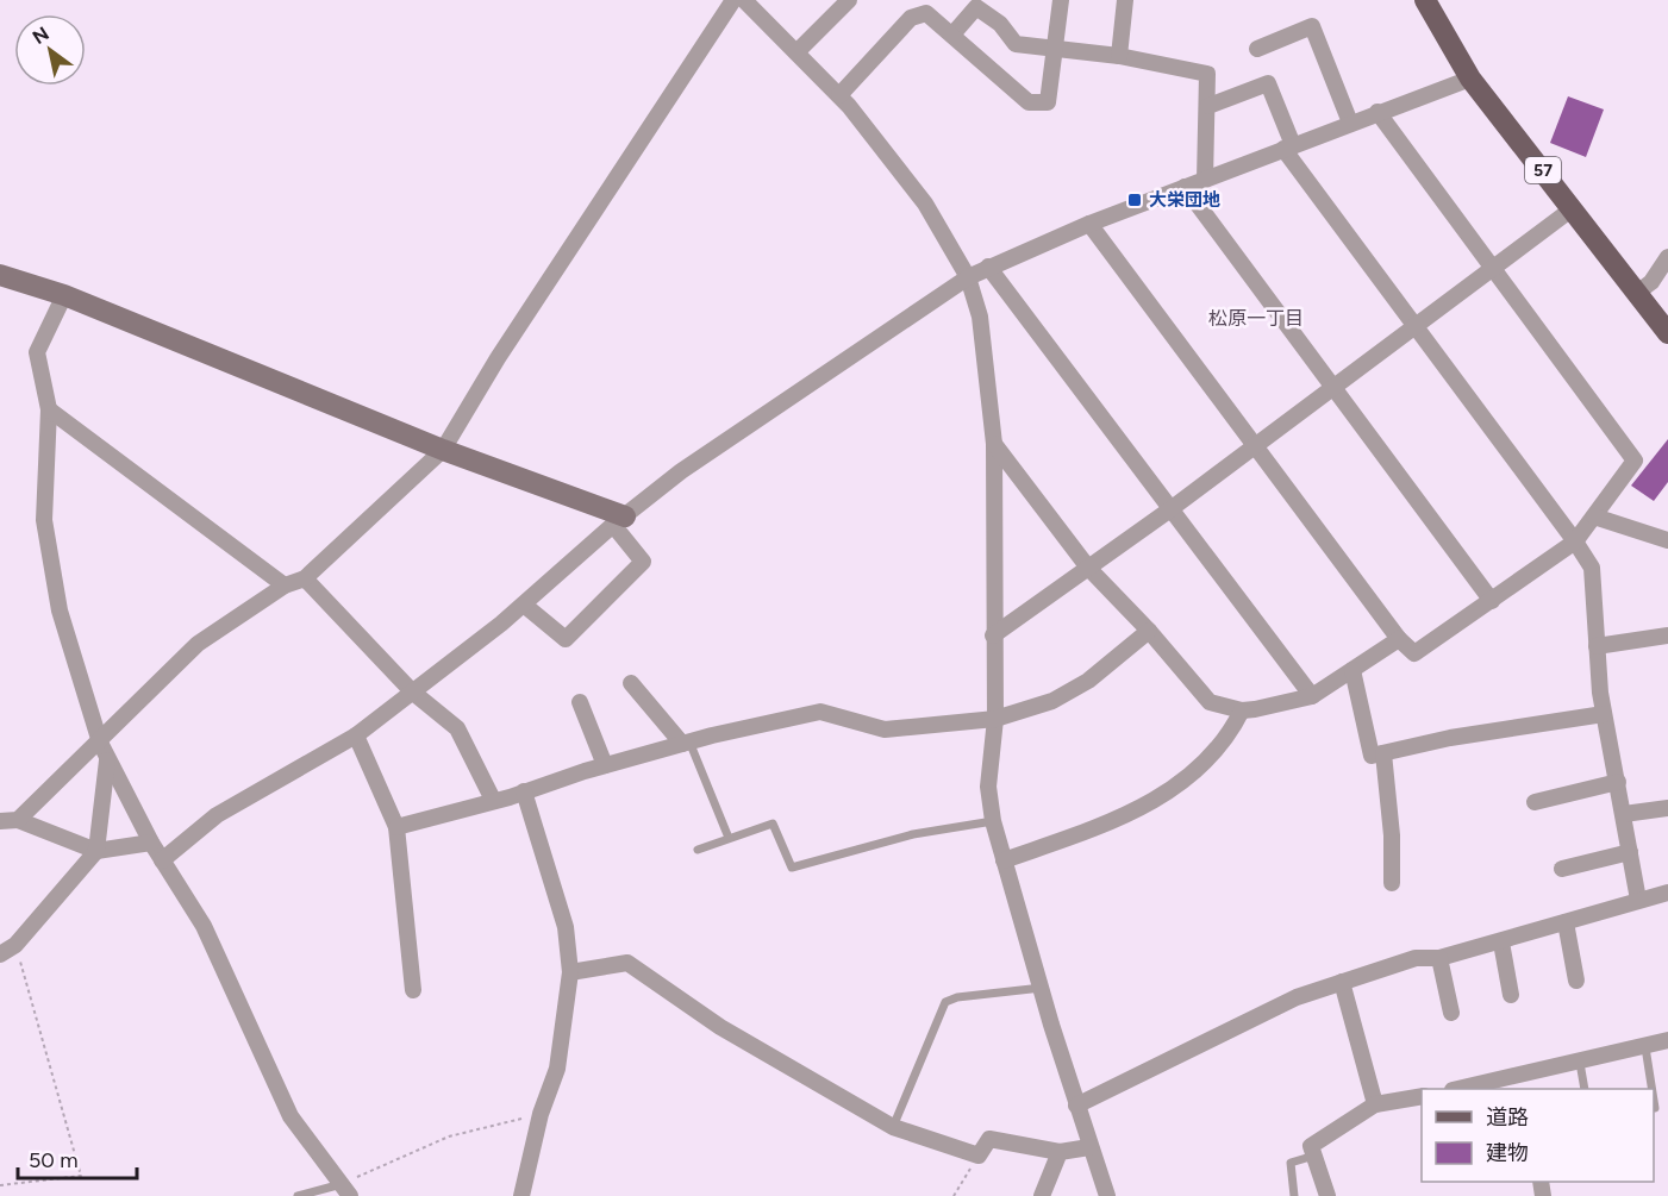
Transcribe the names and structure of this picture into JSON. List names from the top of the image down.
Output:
{
  "streets": {
    "main road": ["57"]
  },
  "districts": ["松原一丁目"],
  "places": {
    "transit": ["大栄団地"]
  },
  "legend": ["道路", "建物"],
  "scale_bar": "50 m",
  "north": "top left"
}
